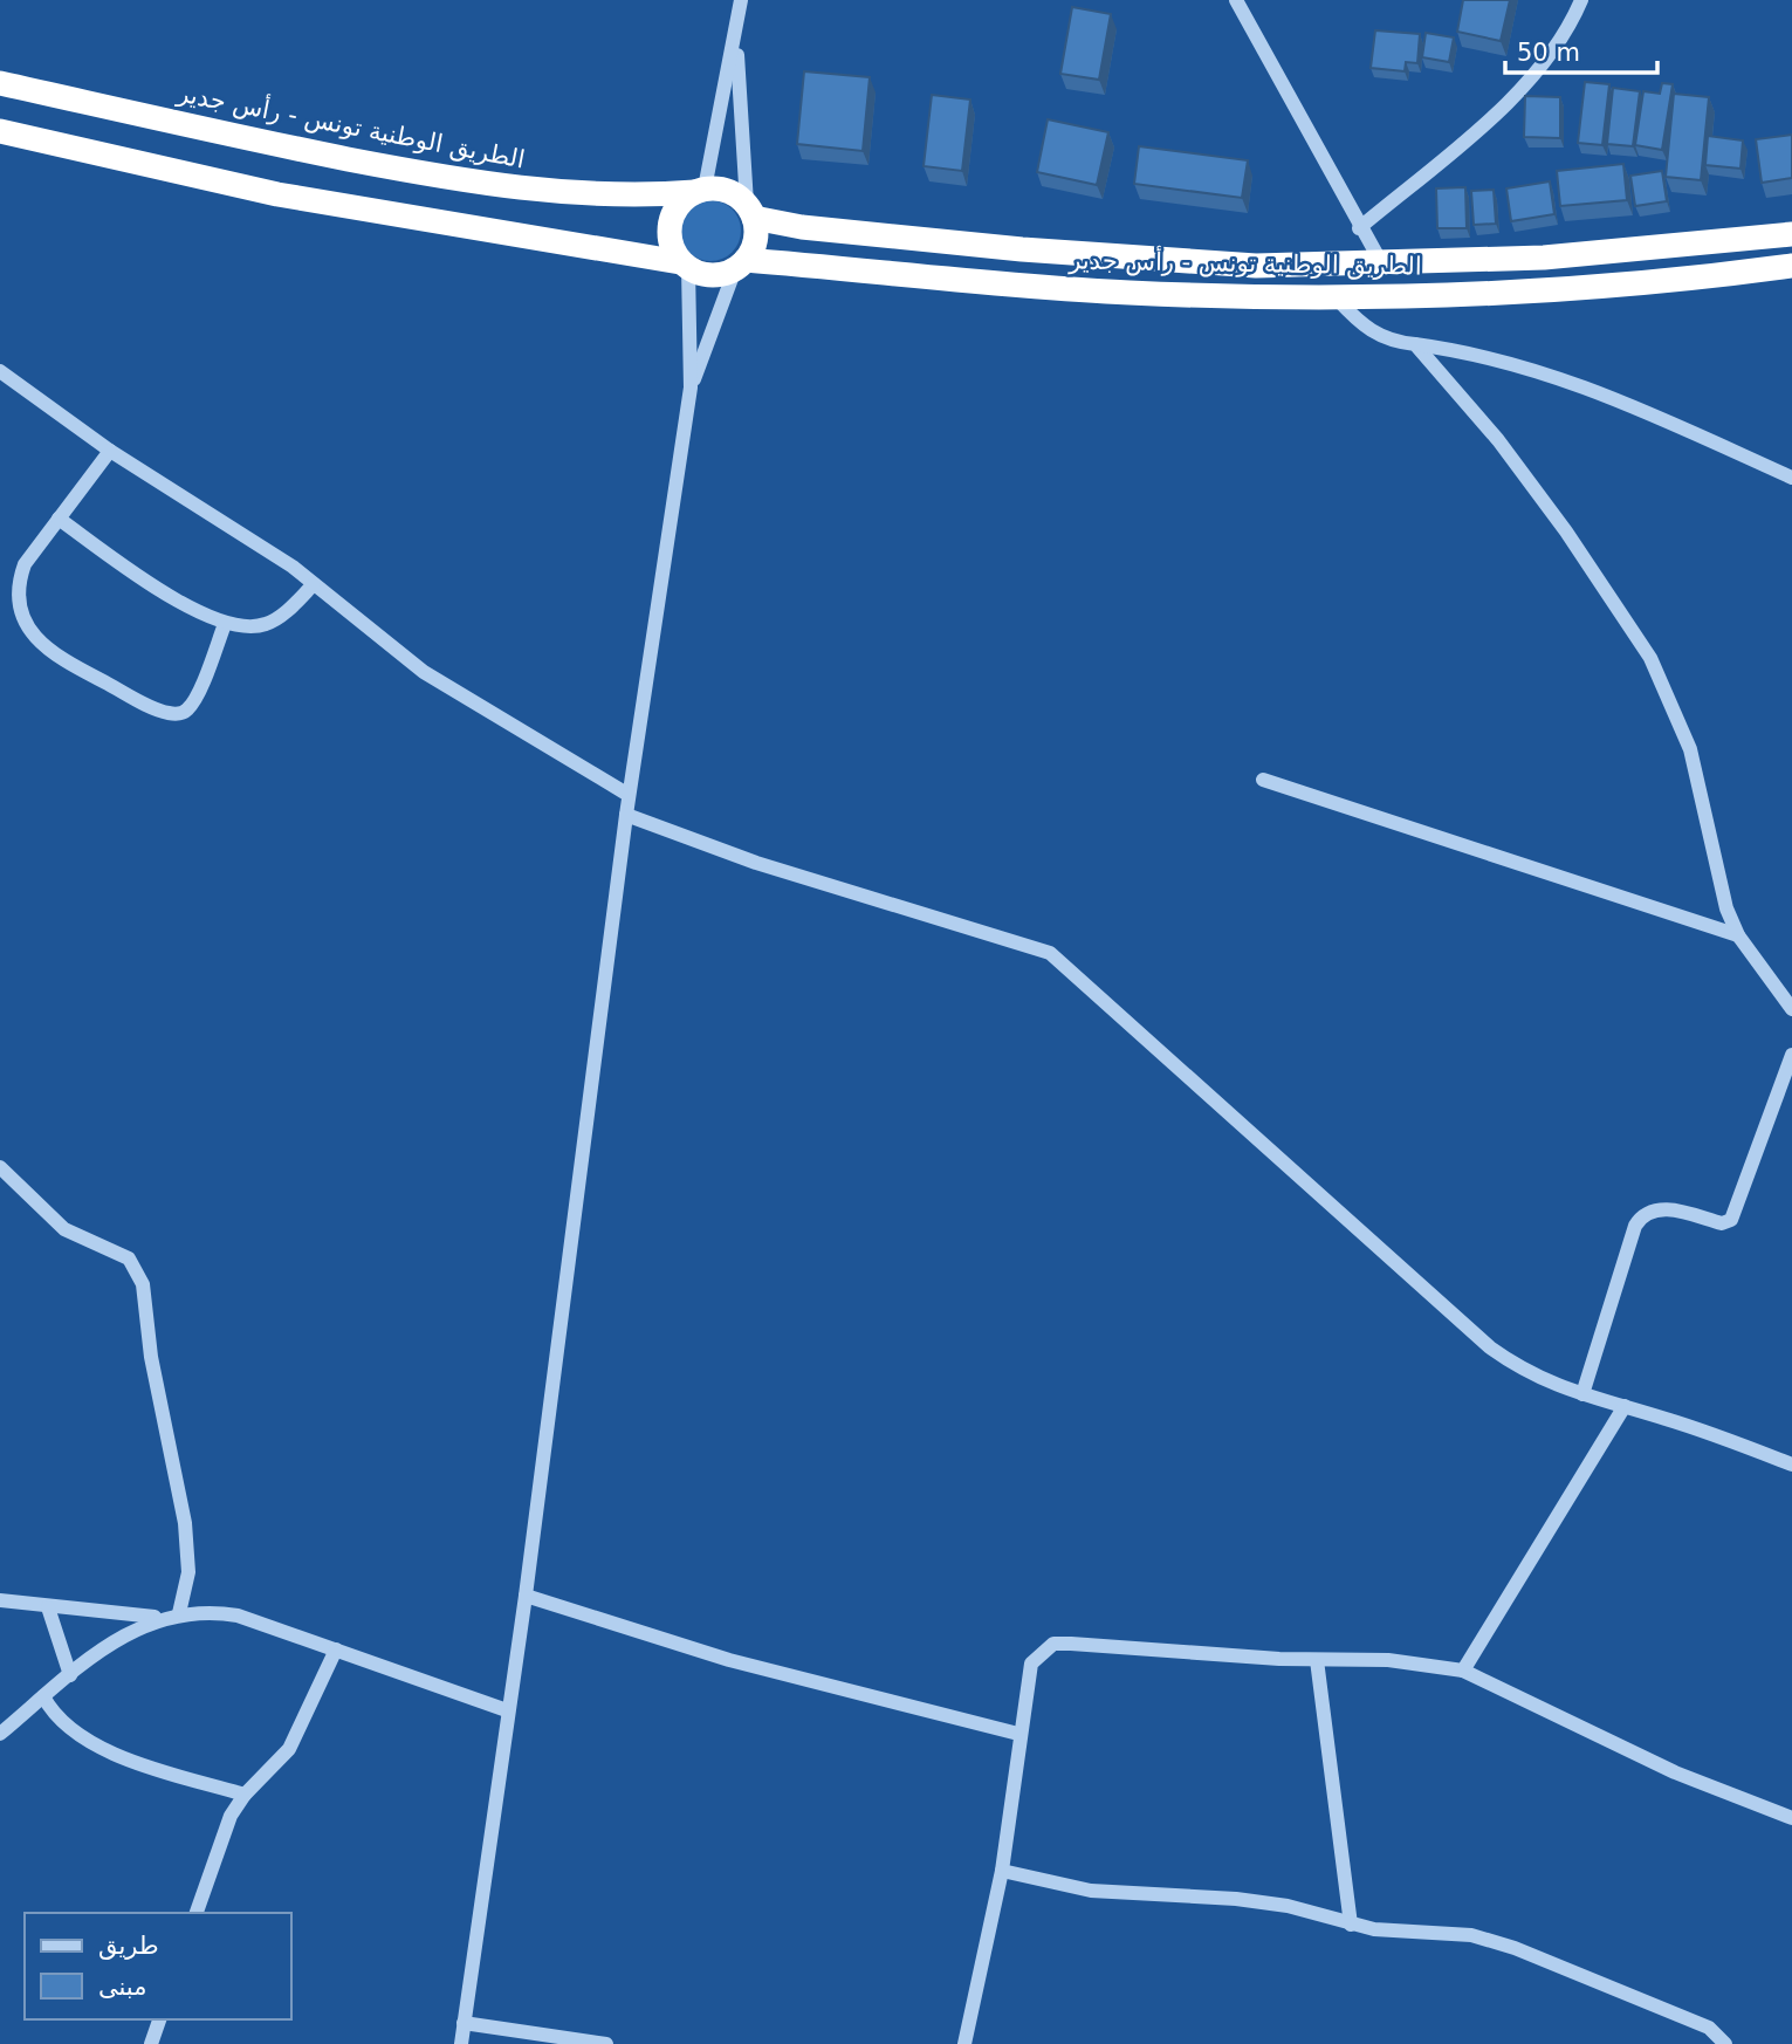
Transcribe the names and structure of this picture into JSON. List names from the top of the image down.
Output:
{
  "streets": {
    "highway": ["الطريق الوطنية تونس - رأس جدير"]
  },
  "legend": ["طريق", "مبنى"],
  "scale_bar": "50 m"
}
